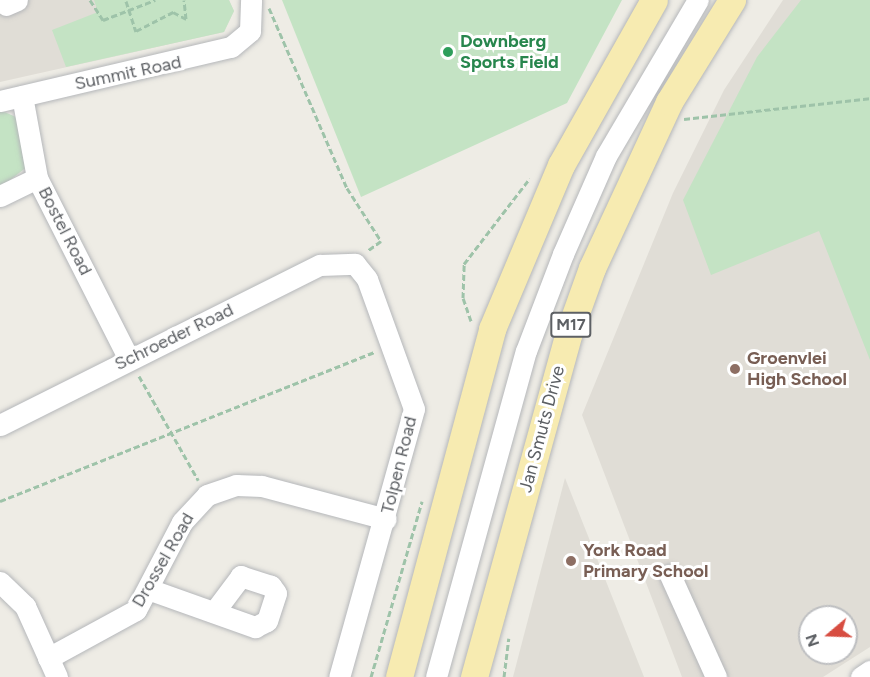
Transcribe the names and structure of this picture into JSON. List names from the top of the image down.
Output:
{
  "streets": {
    "main road": ["M17", "Jan Smuts Drive"],
    "street": [
      "Summit Road",
      "Bostel Road",
      "Schroeder Road",
      "Tolpen Road",
      "Drossel Road"
    ]
  },
  "crossings": [
    ["Summit Road", "Bostel Road"],
    ["Bostel Road", "Schroeder Road"],
    ["Schroeder Road", "Tolpen Road"],
    ["Tolpen Road", "Drossel Road"]
  ],
  "places": ["Downberg Sports Field", "Groenvlei High School", "York Road Primary School"],
  "north": "left"
}
